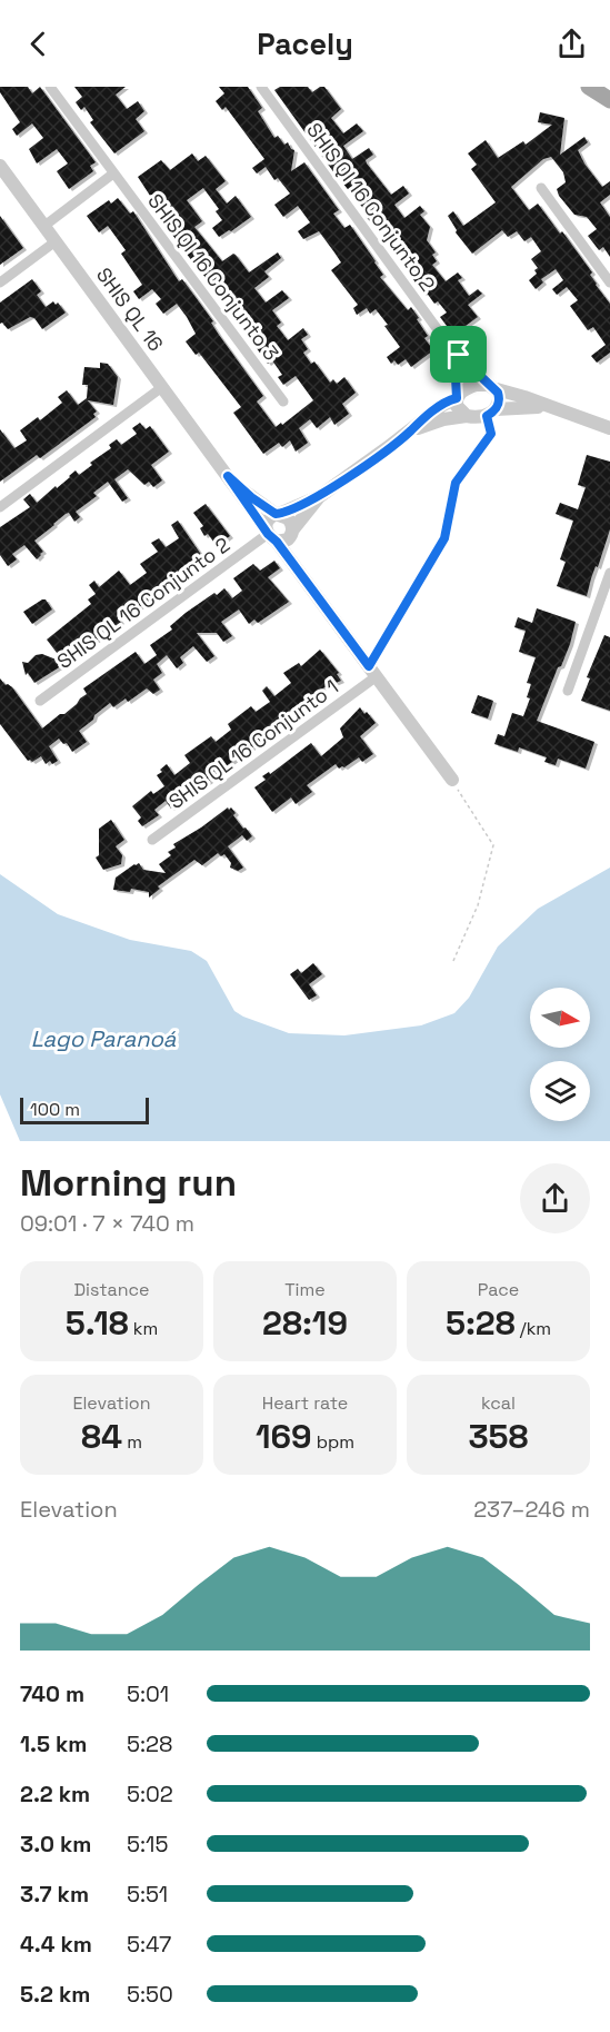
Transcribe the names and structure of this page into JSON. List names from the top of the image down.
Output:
{
  "streets": {
    "street": [
      "SHIS QI 16 Conjunto 2",
      "SHIS QI 16 Conjunto 3",
      "SHIS QL 16",
      "SHIS QL 16 Conjunto 2",
      "SHIS QL 16 Conjunto 1"
    ]
  },
  "crossings": [
    ["SHIS QL 16", "SHIS QL 16 Conjunto 2"],
    ["SHIS QL 16", "SHIS QL 16 Conjunto 1"]
  ],
  "water": ["Lago Paranoá"],
  "scale_bar": "100 m",
  "north": "right",
  "page": {
    "header": "Pacely",
    "scale": "100 m",
    "heading": ["Morning run", "09:01 · 7 × 740 m"],
    "stats": [
      ["Distance", "5.18 km"],
      ["Time", "28:19"],
      ["Pace", "5:28 /km"],
      ["Elevation", "84 m"],
      ["Heart rate", "169 bpm"],
      ["kcal", "358"]
    ],
    "chart": ["Elevation", "237–246 m"],
    "list": [
      {
        "name": "740 m",
        "note": "5:01"
      },
      {
        "name": "1.5 km",
        "note": "5:28"
      },
      {
        "name": "2.2 km",
        "note": "5:02"
      },
      {
        "name": "3.0 km",
        "note": "5:15"
      },
      {
        "name": "3.7 km",
        "note": "5:51"
      },
      {
        "name": "4.4 km",
        "note": "5:47"
      },
      {
        "name": "5.2 km",
        "note": "5:50"
      }
    ]
  }
}
